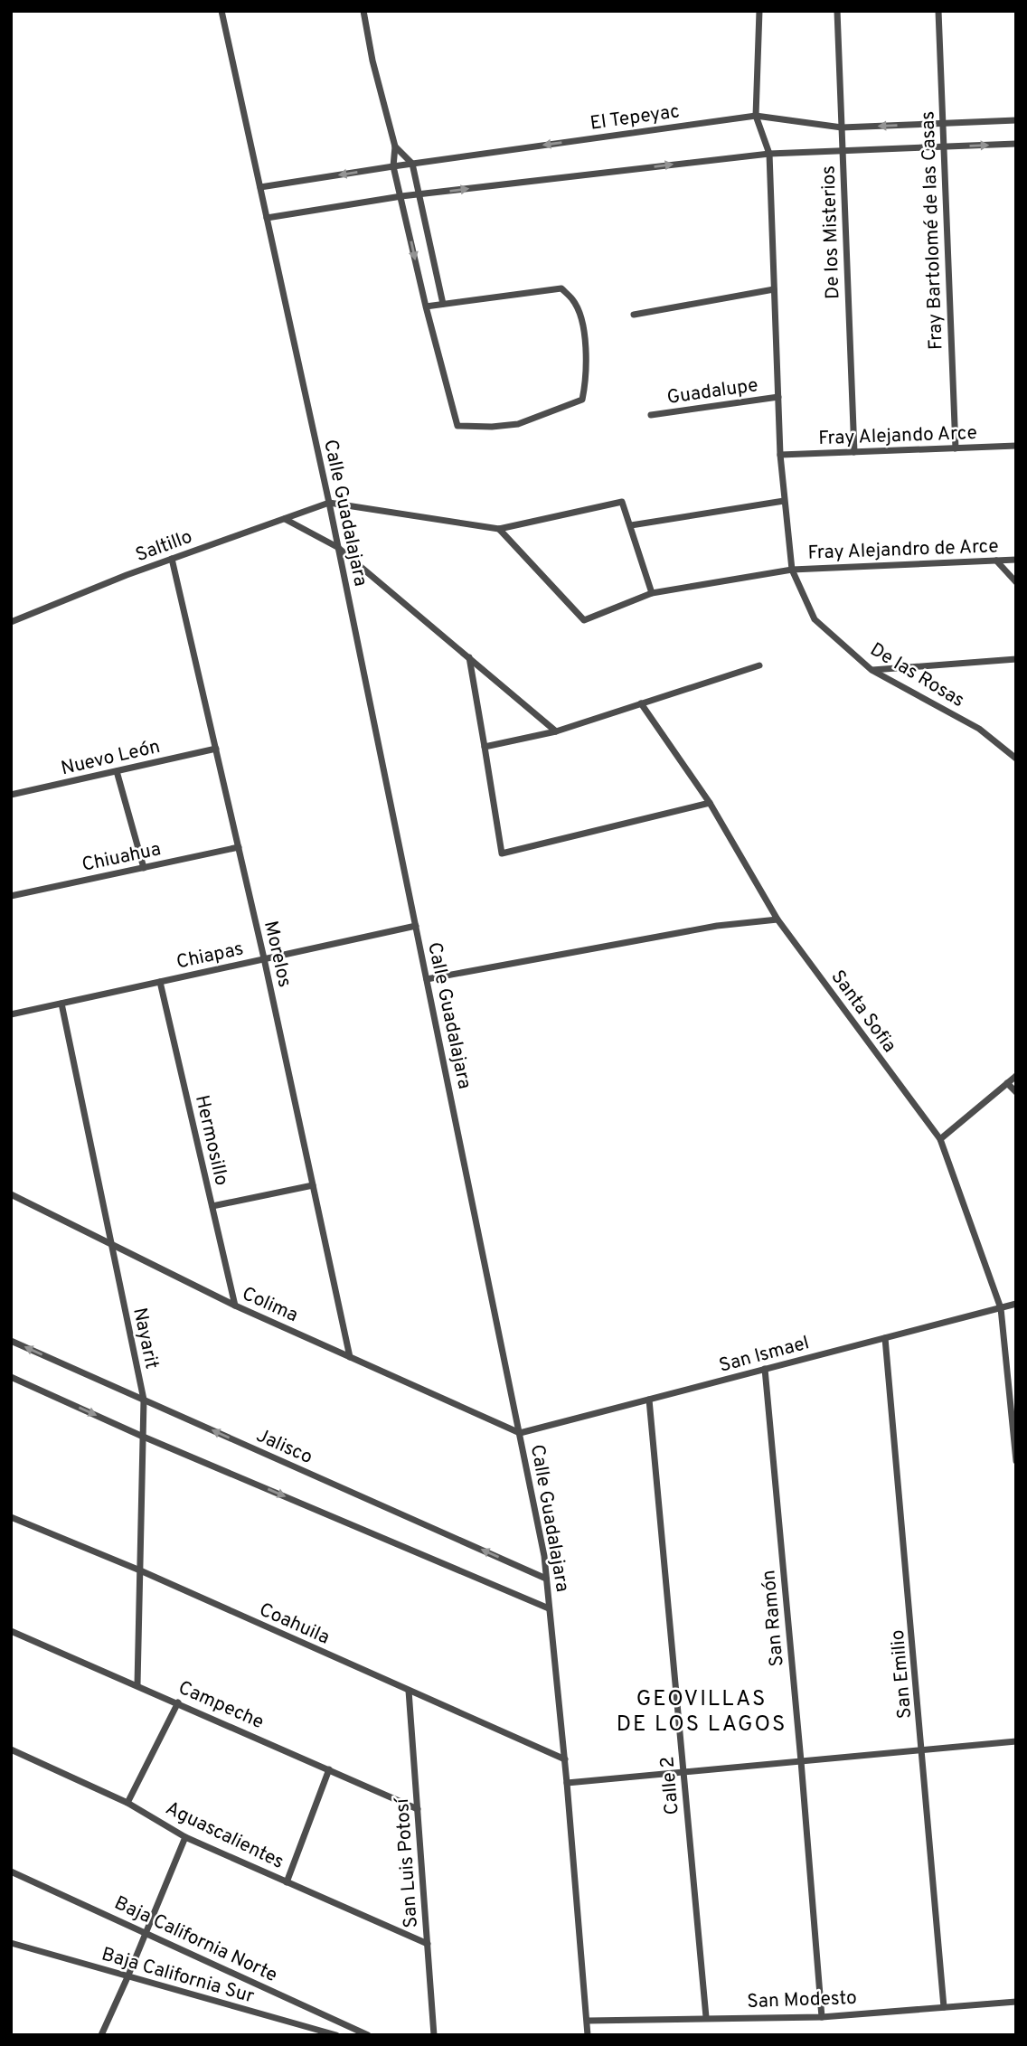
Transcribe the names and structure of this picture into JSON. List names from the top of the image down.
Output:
{
  "streets": {
    "street": [
      "El Tepeyac",
      "Fray Bartolomé de las Casas",
      "De los Misterios",
      "Guadalupe",
      "Fray Alejando Arce",
      "Calle Guadalajara",
      "Saltillo",
      "Fray Alejandro de Arce",
      "De las Rosas",
      "Nuevo León",
      "Chiuahua",
      "Morelos",
      "Chiapas",
      "Santa Sofia",
      "Hermosillo",
      "Colima",
      "Nayarit",
      "San Ismael",
      "Jalisco",
      "San Ramón",
      "Coahuila",
      "San Emilio",
      "Campeche",
      "Calle 2",
      "Aguascalientes",
      "San Luis Potosí",
      "Baja California Norte",
      "Baja California Sur",
      "San Modesto"
    ]
  },
  "crossings": [
    ["El Tepeyac", "Fray Bartolomé de las Casas"],
    ["El Tepeyac", "De los Misterios"],
    ["El Tepeyac", "Calle Guadalajara"],
    ["El Tepeyac", "De las Rosas"],
    ["Fray Bartolomé de las Casas", "Fray Alejando Arce"],
    ["De los Misterios", "Fray Alejando Arce"],
    ["Guadalupe", "De las Rosas"],
    ["Fray Alejando Arce", "De las Rosas"],
    ["Calle Guadalajara", "Saltillo"],
    ["Calle Guadalajara", "Chiapas"],
    ["Calle Guadalajara", "Colima"],
    ["Calle Guadalajara", "San Ismael"],
    ["Calle Guadalajara", "Jalisco"],
    ["Calle Guadalajara", "Coahuila"],
    ["Calle Guadalajara", "San Modesto"],
    ["Saltillo", "Morelos"],
    ["Fray Alejandro de Arce", "De las Rosas"],
    ["Nuevo León", "Morelos"],
    ["Chiuahua", "Morelos"],
    ["Morelos", "Chiapas"],
    ["Morelos", "Colima"],
    ["Chiapas", "Hermosillo"],
    ["Chiapas", "Nayarit"],
    ["Santa Sofia", "San Ismael"],
    ["Hermosillo", "Colima"],
    ["Colima", "Nayarit"],
    ["Colima", "San Ismael"],
    ["Nayarit", "Jalisco"],
    ["Nayarit", "Coahuila"],
    ["Nayarit", "Campeche"],
    ["San Ismael", "San Ramón"],
    ["San Ismael", "San Emilio"],
    ["San Ismael", "Calle 2"],
    ["San Ramón", "San Modesto"],
    ["Coahuila", "San Luis Potosí"],
    ["San Emilio", "San Modesto"],
    ["Campeche", "San Luis Potosí"],
    ["Calle 2", "San Modesto"],
    ["Aguascalientes", "San Luis Potosí"]
  ],
  "districts": ["GEOVILLAS DE LOS LAGOS"]
}
